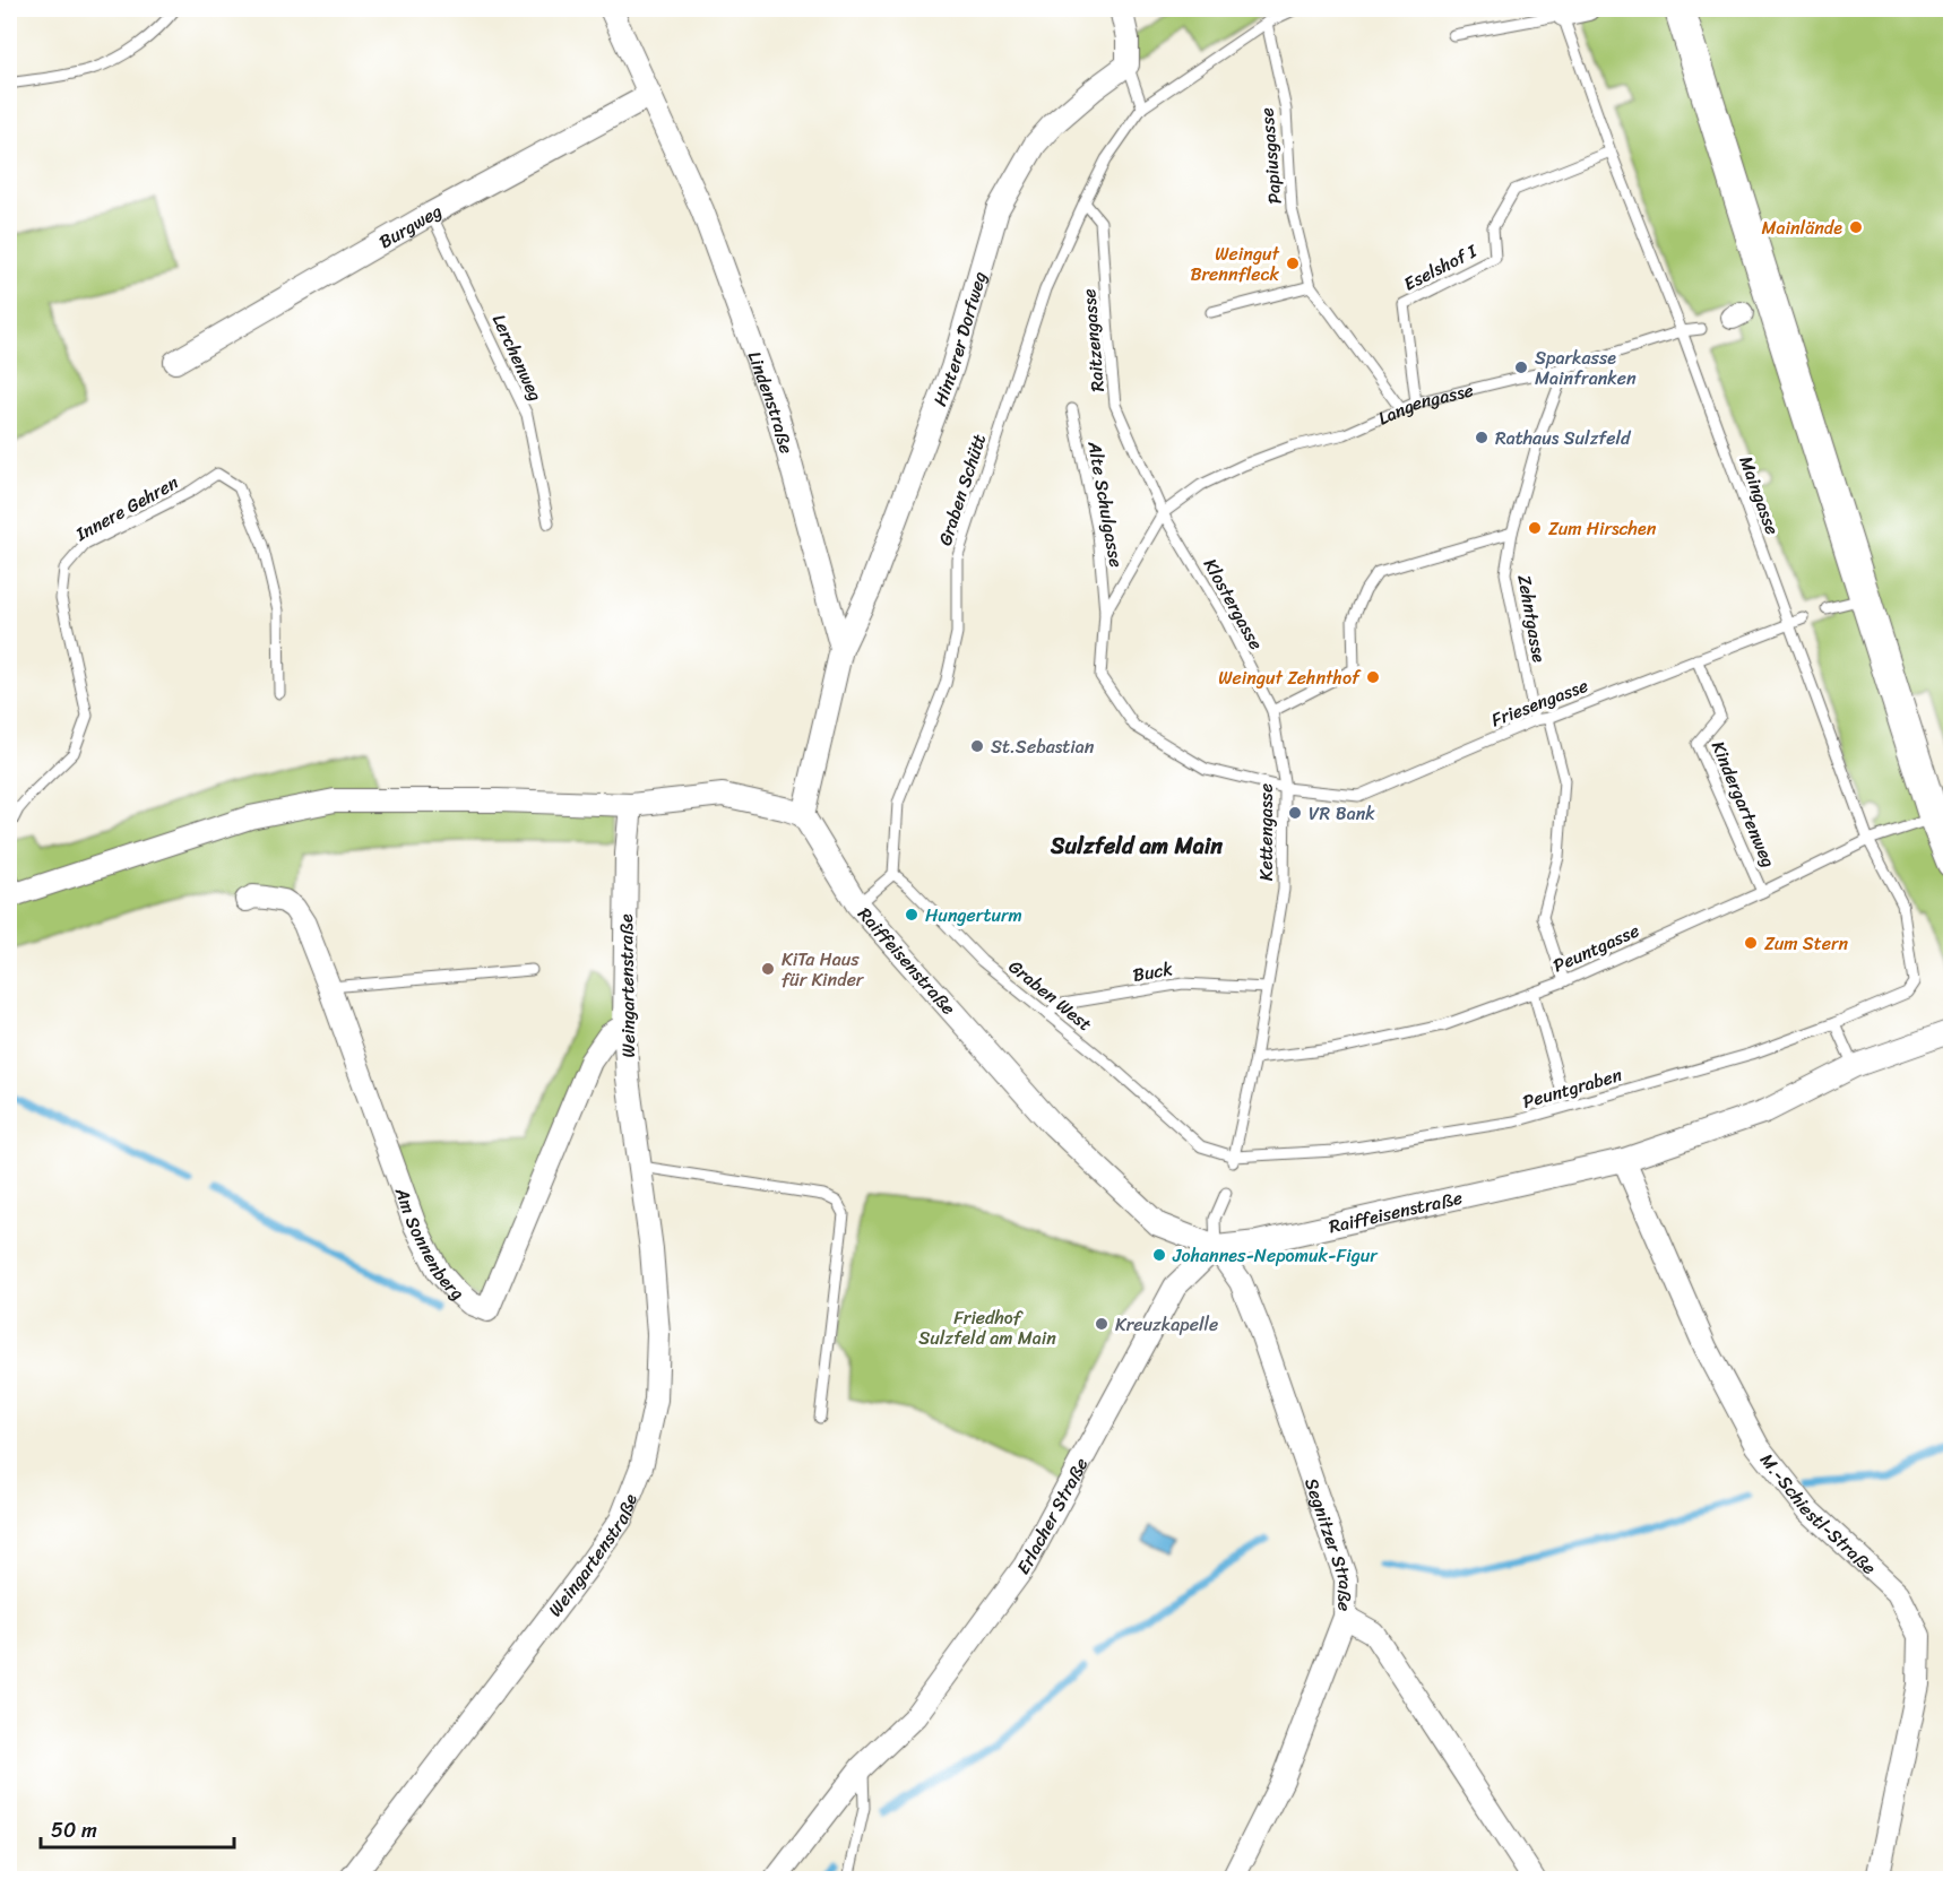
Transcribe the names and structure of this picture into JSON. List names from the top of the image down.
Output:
{
  "streets": {
    "street": [
      "Burgweg",
      "Hinterer Dorfweg",
      "Lindenstraße",
      "Raiffeisenstraße",
      "Weingartenstraße",
      "Am Sonnenberg",
      "M.-Schiestl-Straße",
      "Erlacher Straße",
      "Segnitzer Straße"
    ],
    "lane": [
      "Papiusgasse",
      "Eselshof I",
      "Raitzengasse",
      "Lerchenweg",
      "Langengasse",
      "Graben Schütt",
      "Maingasse",
      "Alte Schulgasse",
      "Innere Gehren",
      "Klostergasse",
      "Zehntgasse",
      "Friesengasse",
      "Kindergartenweg",
      "Kettengasse",
      "Peuntgasse",
      "Buck",
      "Graben West",
      "Peuntgraben"
    ]
  },
  "crossings": [
    ["Papiusgasse", "Langengasse"],
    ["Burgweg", "Lerchenweg"],
    ["Burgweg", "Lindenstraße"],
    ["Eselshof I", "Langengasse"],
    ["Eselshof I", "Maingasse"],
    ["Hinterer Dorfweg", "Lindenstraße"],
    ["Raitzengasse", "Langengasse"],
    ["Raitzengasse", "Graben Schütt"],
    ["Raitzengasse", "Alte Schulgasse"],
    ["Raitzengasse", "Klostergasse"],
    ["Lindenstraße", "Raiffeisenstraße"],
    ["Langengasse", "Maingasse"],
    ["Langengasse", "Alte Schulgasse"],
    ["Langengasse", "Klostergasse"],
    ["Langengasse", "Zehntgasse"],
    ["Graben Schütt", "Graben West"],
    ["Maingasse", "Friesengasse"],
    ["Maingasse", "Peuntgasse"],
    ["Maingasse", "Peuntgraben"],
    ["Alte Schulgasse", "Klostergasse"],
    ["Alte Schulgasse", "Friesengasse"],
    ["Klostergasse", "Kettengasse"],
    ["Zehntgasse", "Friesengasse"],
    ["Friesengasse", "Kindergartenweg"],
    ["Friesengasse", "Kettengasse"],
    ["Kindergartenweg", "Peuntgasse"],
    ["Kettengasse", "Peuntgasse"],
    ["Kettengasse", "Buck"],
    ["Kettengasse", "Graben West"],
    ["Kettengasse", "Peuntgraben"],
    ["Raiffeisenstraße", "M.-Schiestl-Straße"],
    ["Raiffeisenstraße", "Erlacher Straße"],
    ["Raiffeisenstraße", "Segnitzer Straße"],
    ["Buck", "Graben West"],
    ["Weingartenstraße", "Am Sonnenberg"],
    ["Graben West", "Peuntgraben"],
    ["Erlacher Straße", "Segnitzer Straße"]
  ],
  "districts": ["Sulzfeld am Main"],
  "parks": ["Friedhof Sulzfeld am Main"],
  "places": [
    "Mainlände",
    "Weingut Brennfleck",
    "Sparkasse Mainfranken",
    "Rathaus Sulzfeld",
    "Zum Hirschen",
    "Weingut Zehnthof",
    "St.Sebastian",
    "VR Bank",
    "Hungerturm",
    "Zum Stern",
    "KiTa Haus für Kinder",
    "Johannes-Nepomuk-Figur",
    "Kreuzkapelle"
  ],
  "scale_bar": "50 m"
}
